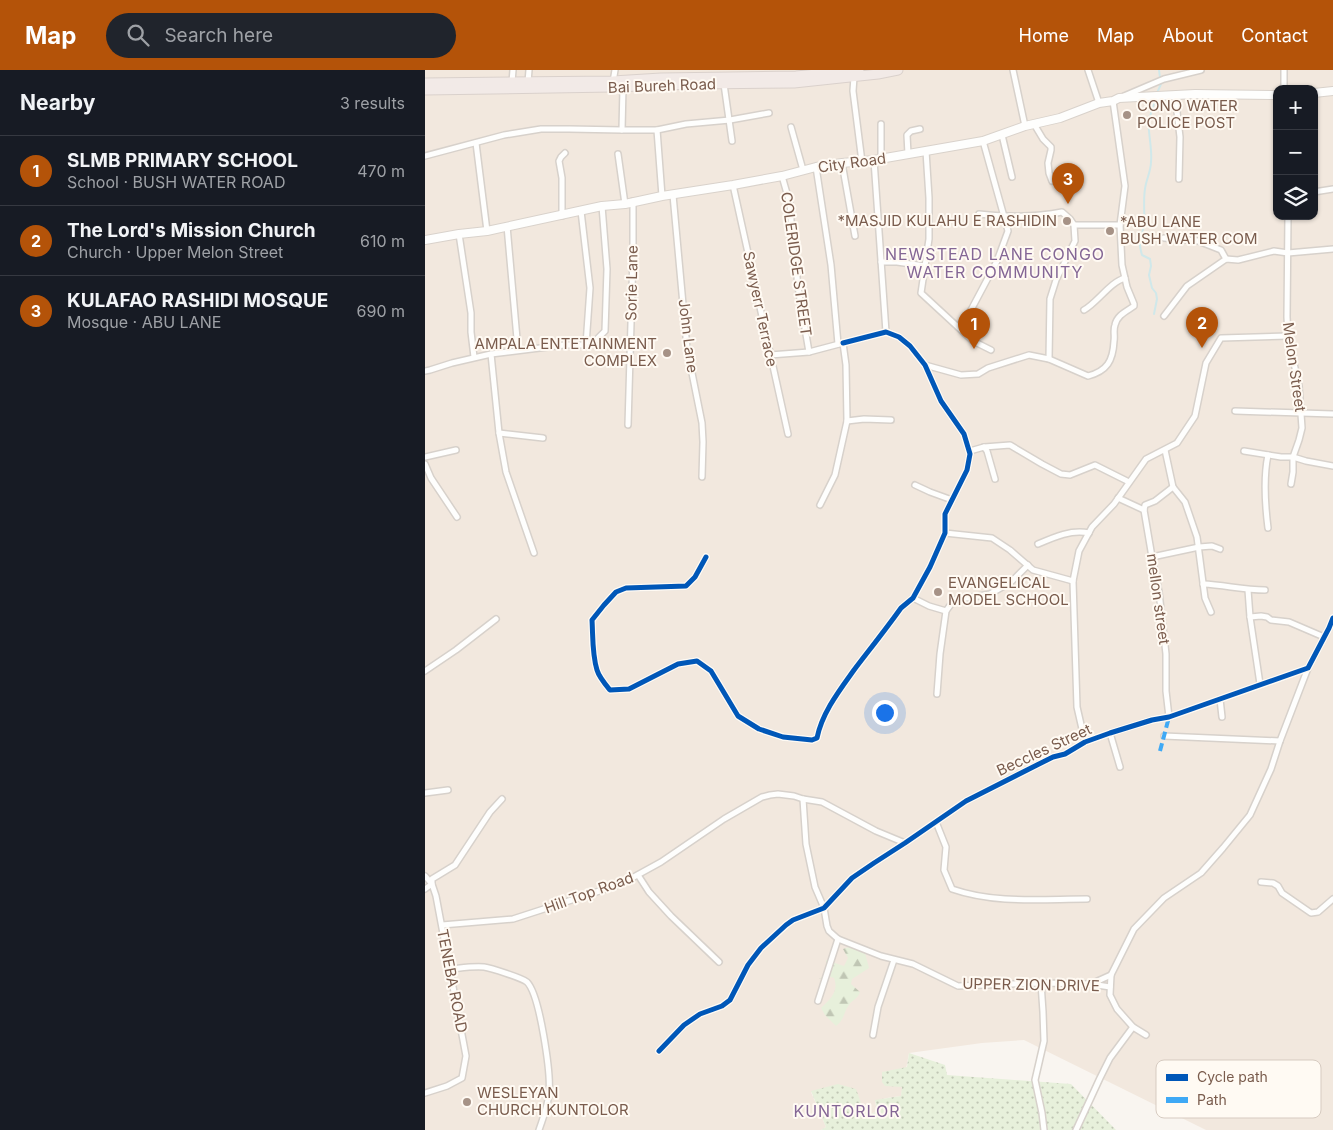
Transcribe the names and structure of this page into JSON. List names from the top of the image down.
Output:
{
  "streets": {
    "highway": ["Bai Bureh Road"],
    "main road": ["City Road"],
    "street": [
      "COLERIDGE STREET",
      "Sorie Lane",
      "Sawyerr Terrace",
      "John Lane",
      "Melon Street",
      "mellon street",
      "Beccles Street",
      "Hill Top Road",
      "TENEBA ROAD",
      "UPPER ZION DRIVE"
    ]
  },
  "crossings": [
    ["City Road", "COLERIDGE STREET"],
    ["City Road", "Sorie Lane"],
    ["City Road", "Sawyerr Terrace"],
    ["City Road", "John Lane"],
    ["mellon street", "Beccles Street"],
    ["Beccles Street", "Hill Top Road"],
    ["Hill Top Road", "TENEBA ROAD"]
  ],
  "districts": ["NEWSTEAD LANE CONGO WATER COMMUNITY", "KUNTORLOR"],
  "places": [
    "CONO WATER POLICE POST",
    "*MASJID KULAHU E RASHIDIN",
    "*ABU LANE BUSH WATER COM",
    "AMPALA ENTETAINMENT COMPLEX",
    "EVANGELICAL MODEL SCHOOL",
    "WESLEYAN CHURCH KUNTOLOR"
  ],
  "legend": ["Cycle path", "Path"],
  "page": {
    "header": "Map",
    "search": "Search here",
    "nav": [
      "Home",
      "Map",
      "About",
      "Contact"
    ],
    "heading": ["Nearby", "3 results"],
    "map_buttons": ["+", "−"],
    "list": [
      {
        "mark": "1",
        "name": "SLMB PRIMARY SCHOOL",
        "note": "School · BUSH WATER ROAD",
        "value": "470 m"
      },
      {
        "mark": "2",
        "name": "The Lord's Mission Church",
        "note": "Church · Upper Melon Street",
        "value": "610 m"
      },
      {
        "mark": "3",
        "name": "KULAFAO RASHIDI MOSQUE",
        "note": "Mosque · ABU LANE",
        "value": "690 m"
      }
    ],
    "pins": ["3", "2", "1"]
  }
}
